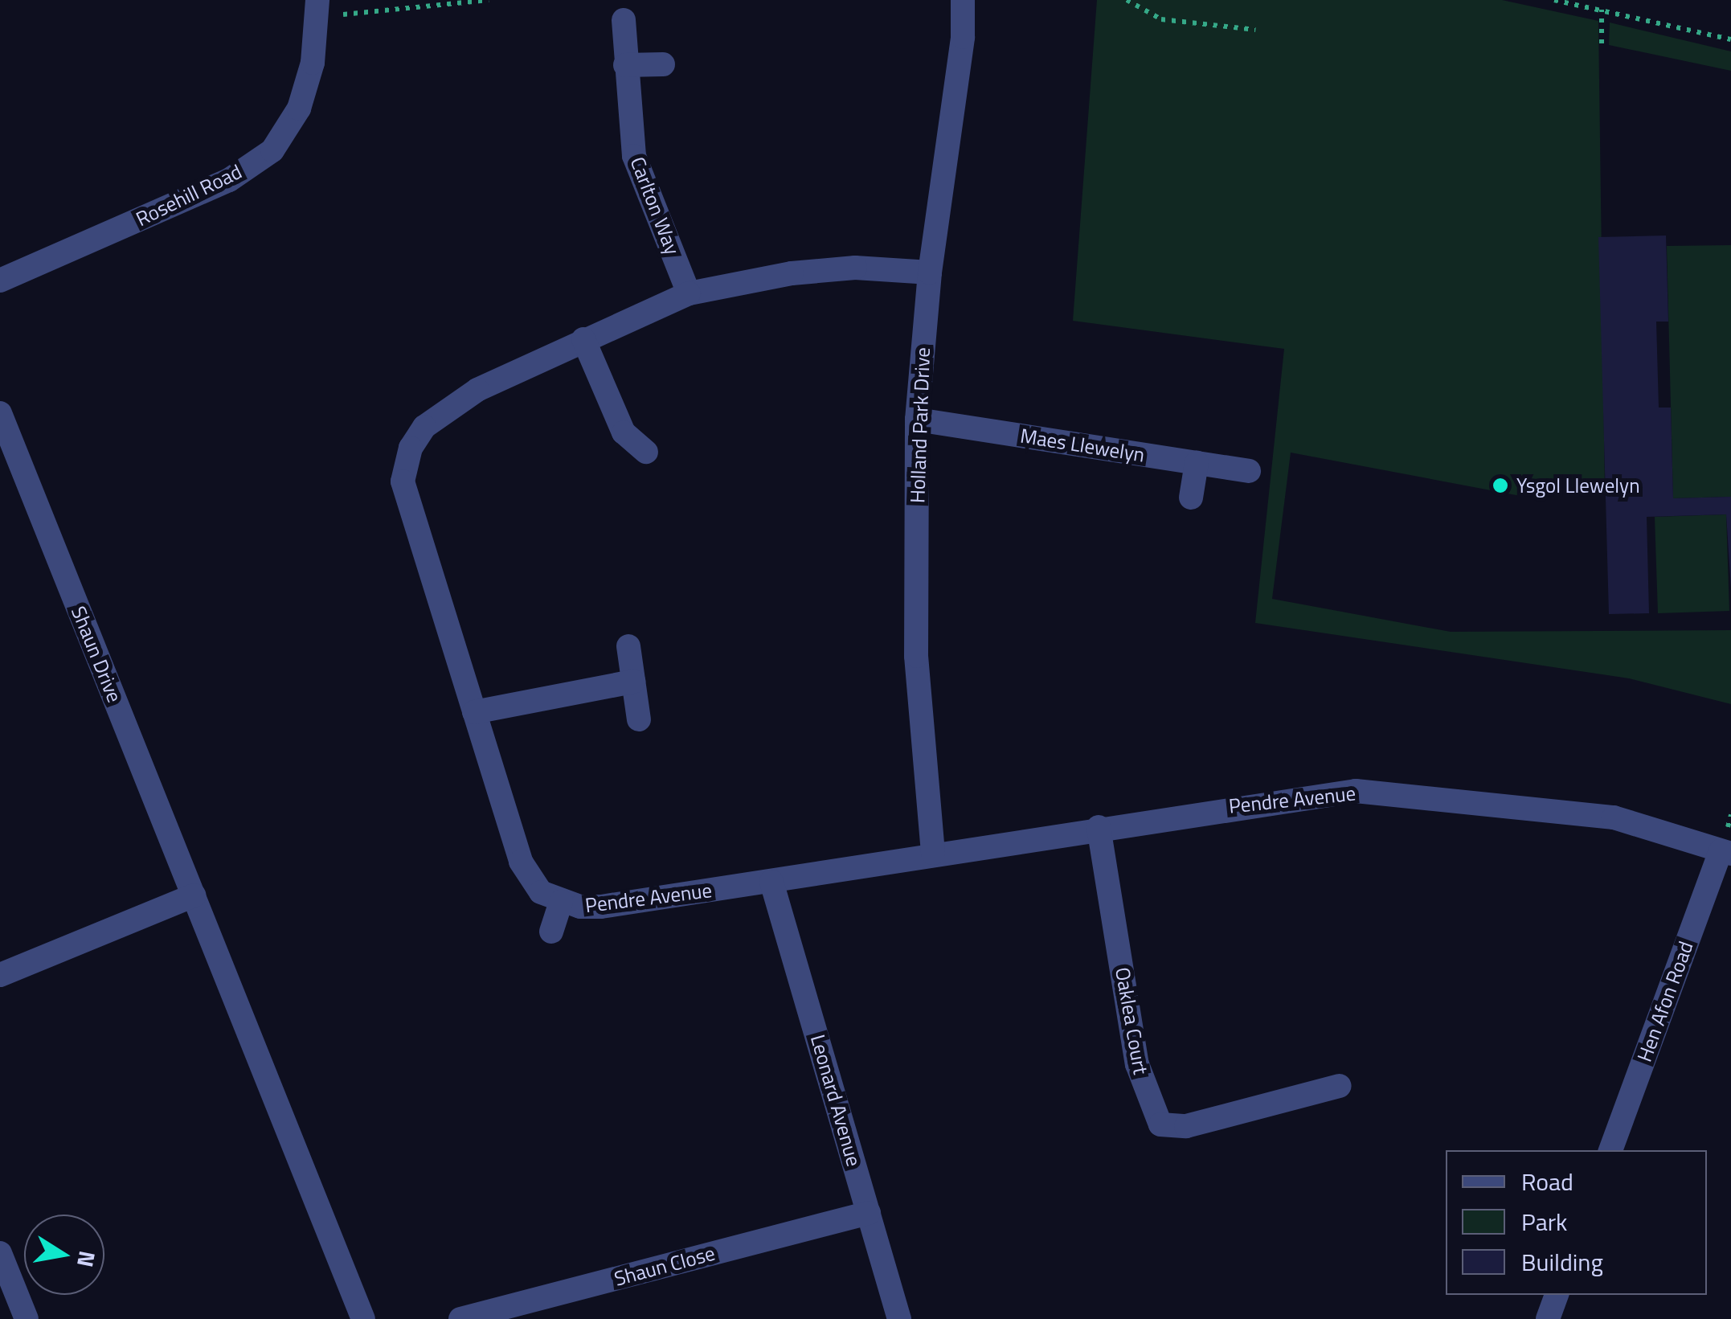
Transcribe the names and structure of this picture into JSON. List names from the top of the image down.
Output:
{
  "streets": {
    "street": [
      "Rosehill Road",
      "Carlton Way",
      "Holland Park Drive",
      "Maes Llewelyn",
      "Shaun Drive",
      "Pendre Avenue",
      "Hen Afon Road",
      "Oaklea Court",
      "Leonard Avenue",
      "Shaun Close"
    ]
  },
  "crossings": [
    ["Carlton Way", "Pendre Avenue"],
    ["Holland Park Drive", "Maes Llewelyn"],
    ["Holland Park Drive", "Pendre Avenue"],
    ["Pendre Avenue", "Hen Afon Road"],
    ["Pendre Avenue", "Oaklea Court"],
    ["Pendre Avenue", "Leonard Avenue"],
    ["Leonard Avenue", "Shaun Close"]
  ],
  "places": ["Ysgol Llewelyn"],
  "legend": ["Road", "Park", "Building"],
  "north": "right"
}
